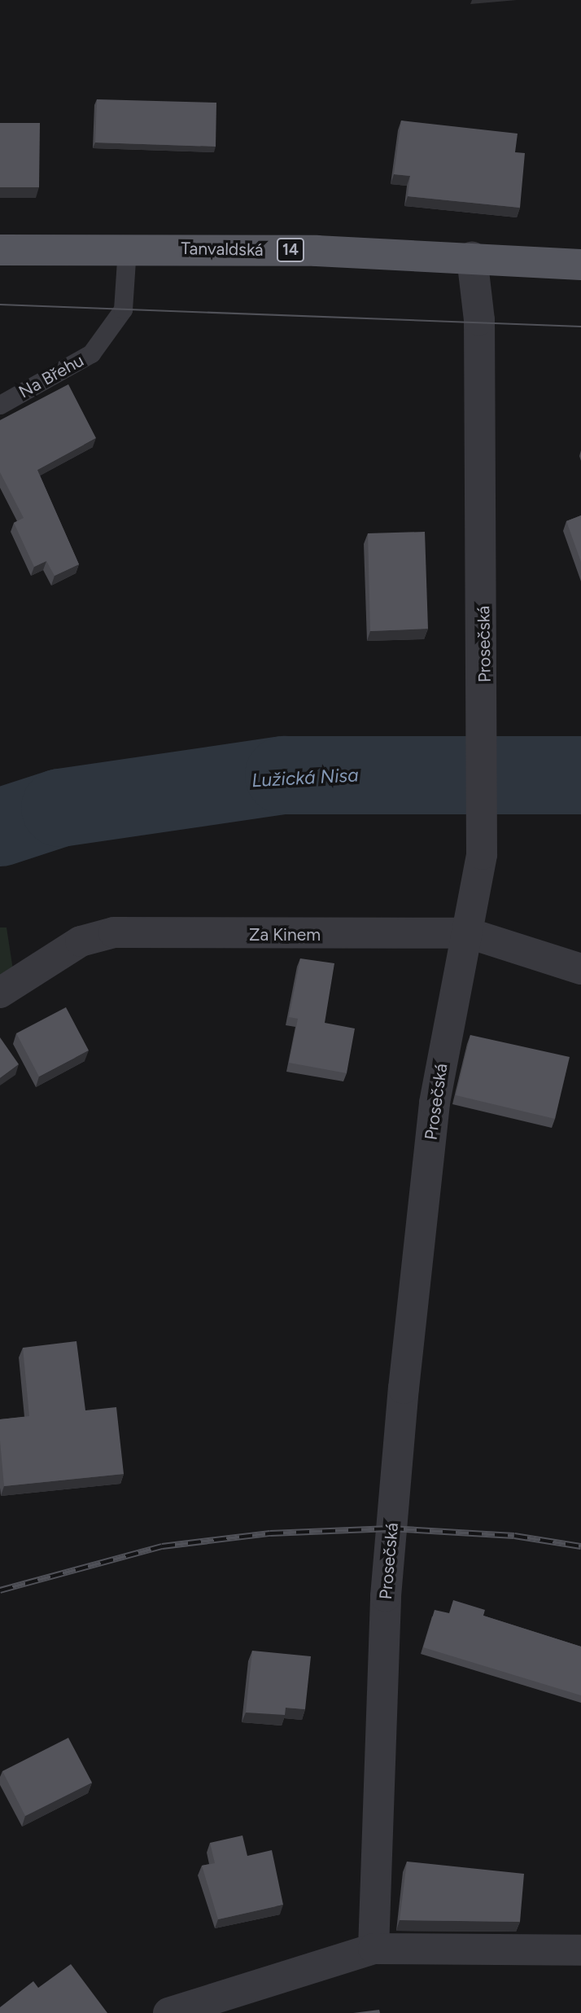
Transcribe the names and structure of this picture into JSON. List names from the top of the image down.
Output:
{
  "streets": {
    "main road": ["Tanvaldská", "14"],
    "street": ["Prosečská", "Za Kinem"],
    "lane": ["Na Břehu"]
  },
  "crossings": [
    ["Tanvaldská", "Na Břehu"],
    ["Tanvaldská", "Prosečská"],
    ["Prosečská", "Za Kinem"]
  ],
  "water": ["Lužická Nisa"]
}
